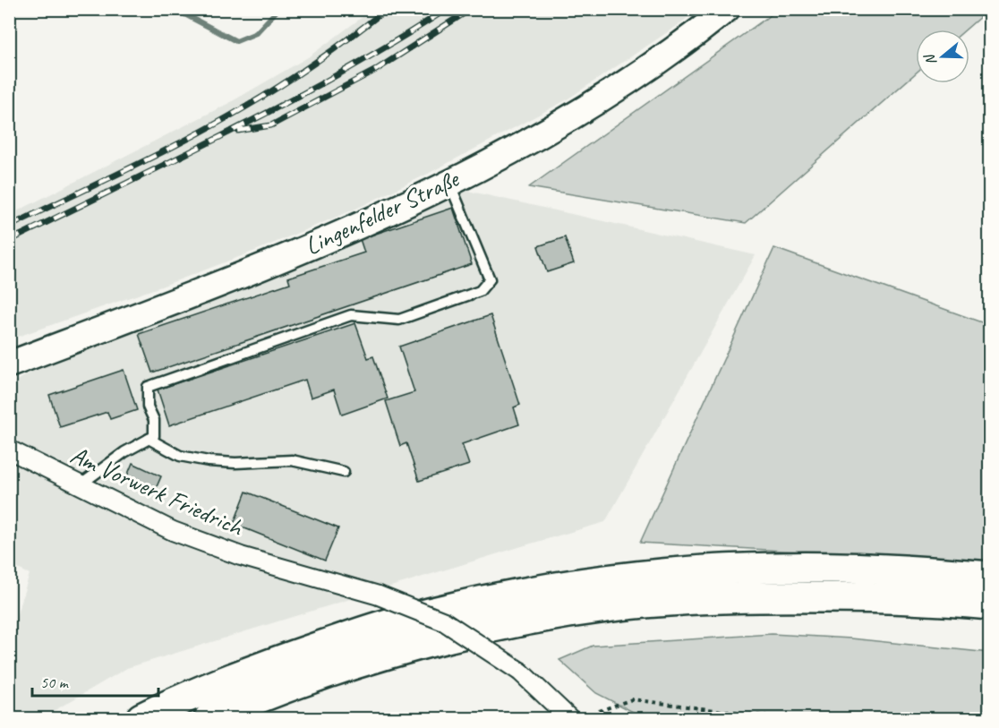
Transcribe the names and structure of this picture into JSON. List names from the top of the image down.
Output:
{
  "streets": {
    "main road": ["Lingenfelder Straße"],
    "street": ["Am Vorwerk Friedrich"]
  },
  "scale_bar": "50 m",
  "north": "left"
}
